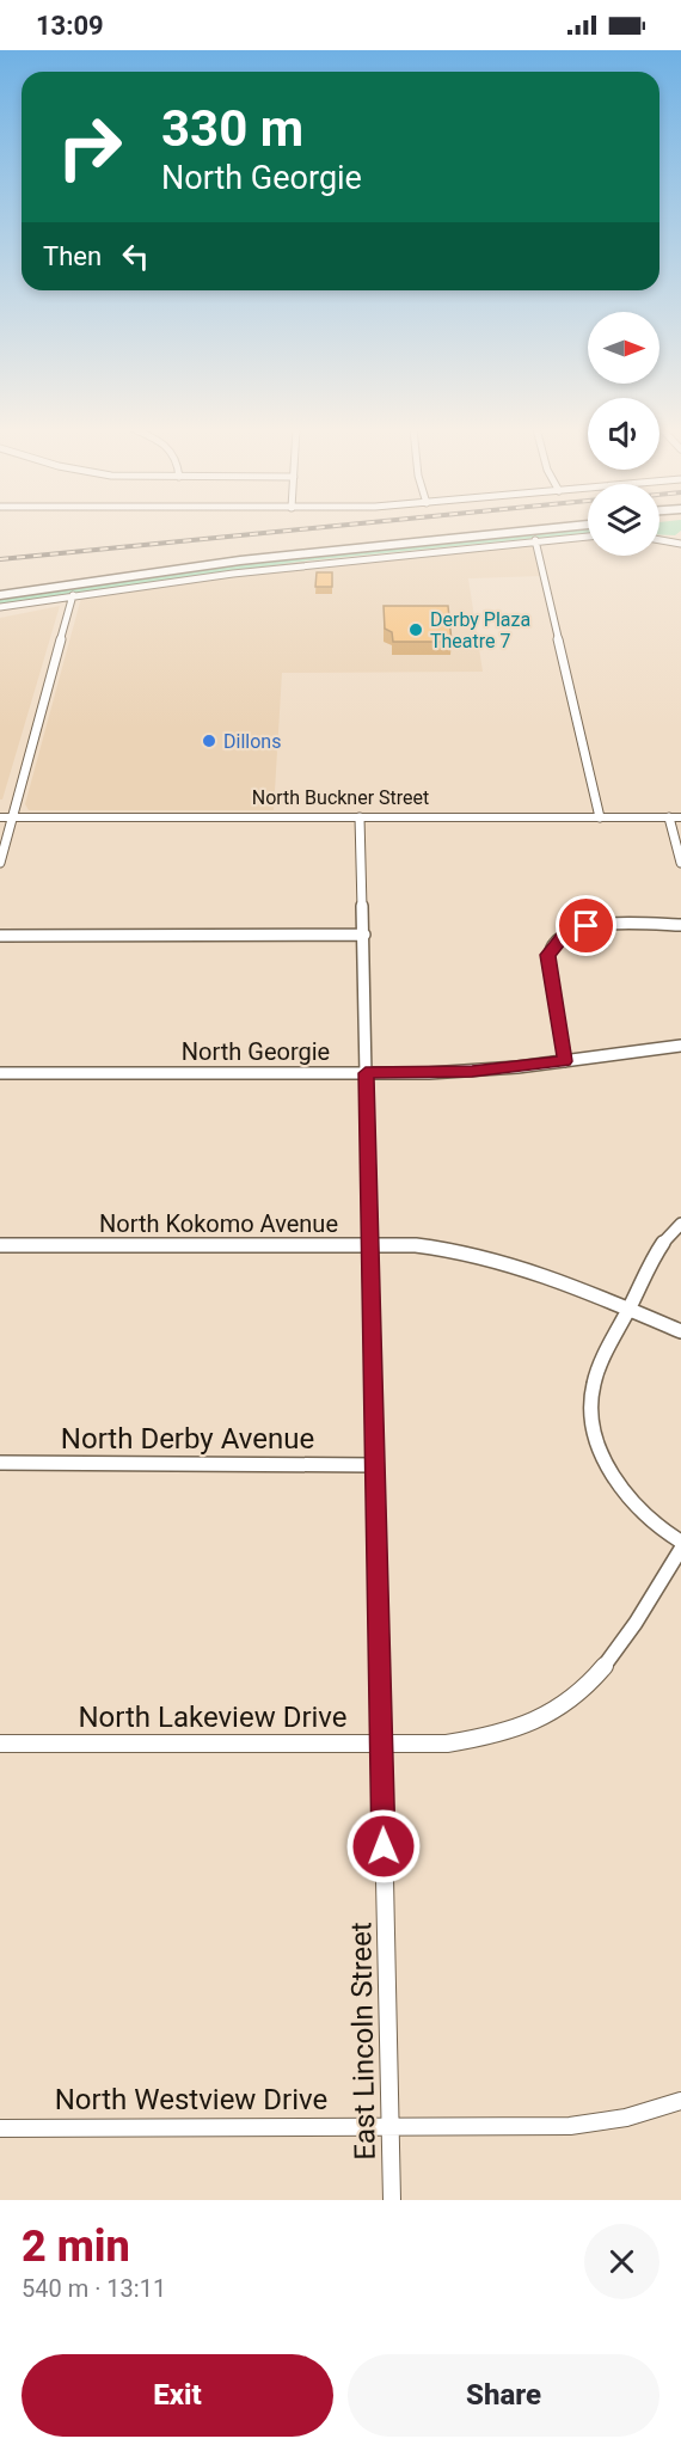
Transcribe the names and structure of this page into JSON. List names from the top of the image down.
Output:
{
  "streets": {
    "main road": ["North Buckner Street"],
    "street": [
      "North Georgie",
      "North Kokomo Avenue",
      "North Derby Avenue",
      "North Lakeview Drive",
      "East Lincoln Street",
      "North Westview Drive"
    ]
  },
  "crossings": [
    ["North Buckner Street", "East Lincoln Street"],
    ["North Georgie", "East Lincoln Street"],
    ["North Kokomo Avenue", "East Lincoln Street"],
    ["North Derby Avenue", "East Lincoln Street"],
    ["North Lakeview Drive", "East Lincoln Street"],
    ["East Lincoln Street", "North Westview Drive"]
  ],
  "places": ["Derby Plaza Theatre 7", "Dillons"],
  "north": "right",
  "page": {
    "status": "13:09",
    "turn": ["330 m", "North Georgie"],
    "then": "Then",
    "heading": ["2 min", "540 m · 13:11"],
    "buttons": ["Exit", "Share"]
  }
}
